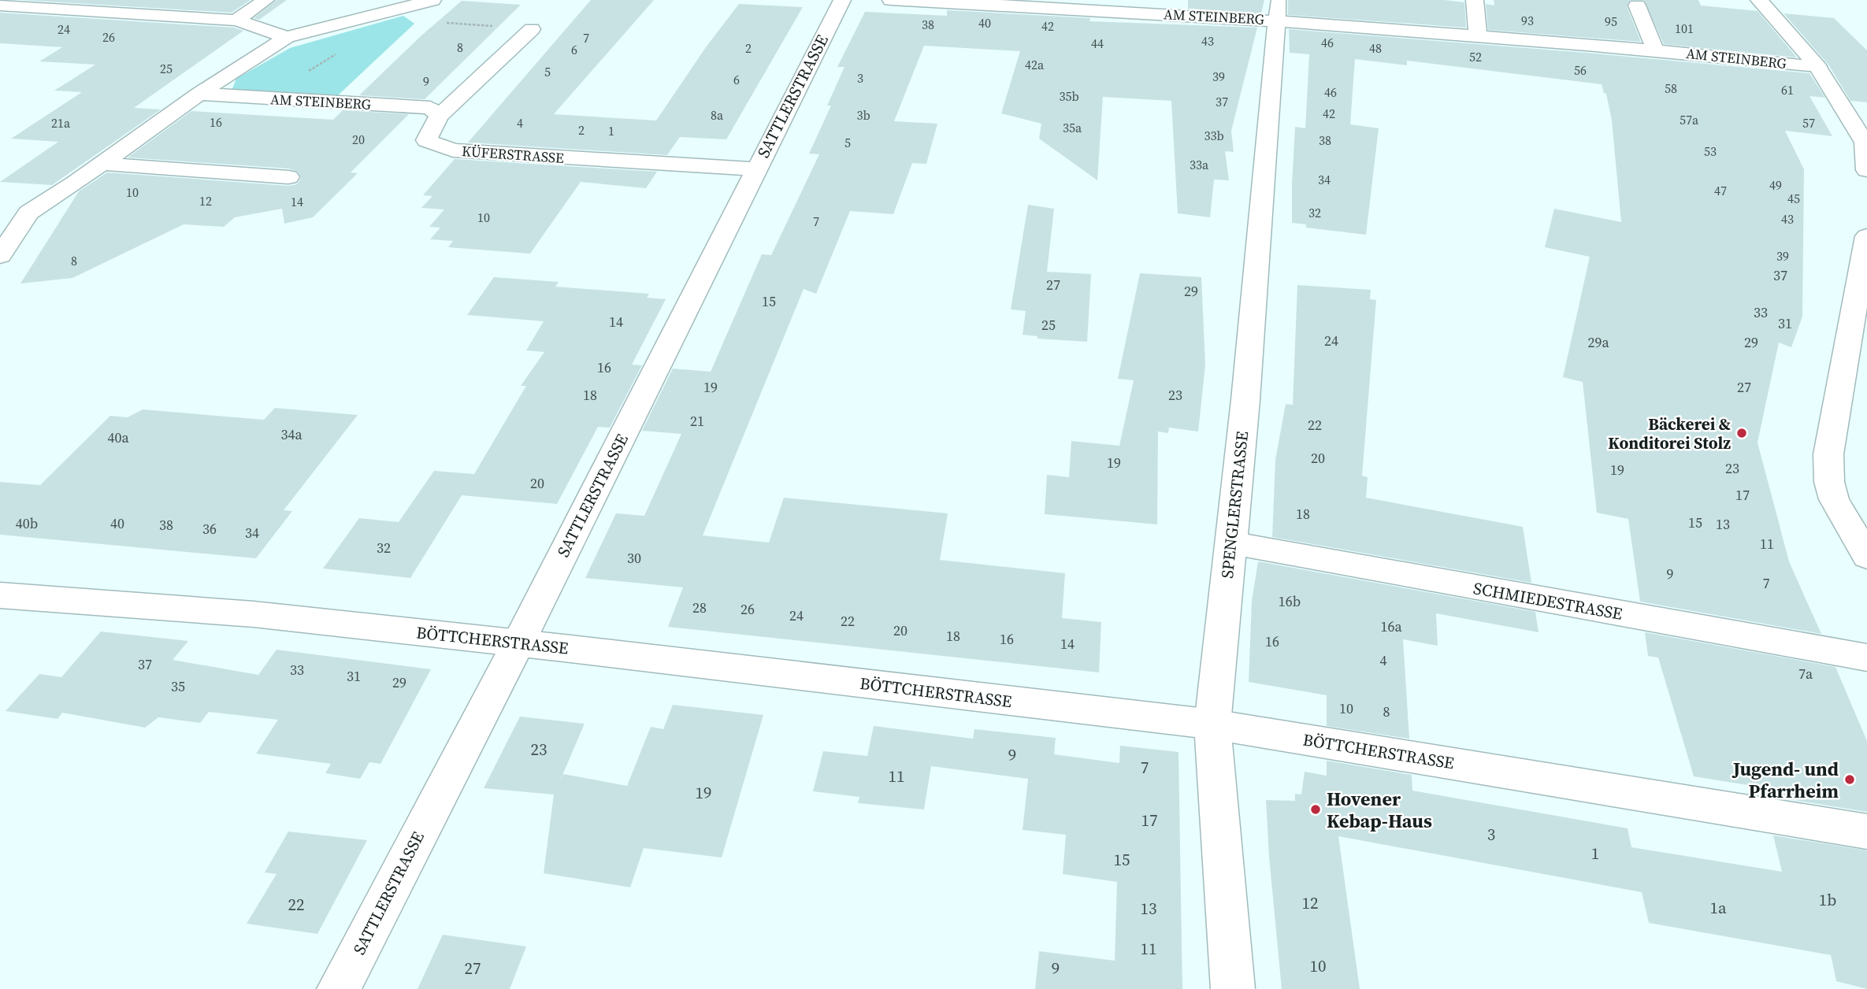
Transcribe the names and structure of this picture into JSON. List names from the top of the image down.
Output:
{
  "streets": {
    "street": [
      "AM STEINBERG",
      "SATTLERSTRASSE",
      "KÜFERSTRASSE",
      "SPENGLERSTRASSE",
      "SCHMIEDESTRASSE",
      "BÖTTCHERSTRASSE"
    ]
  },
  "crossings": [
    ["AM STEINBERG", "KÜFERSTRASSE"],
    ["AM STEINBERG", "SPENGLERSTRASSE"],
    ["SATTLERSTRASSE", "KÜFERSTRASSE"],
    ["SATTLERSTRASSE", "BÖTTCHERSTRASSE"],
    ["SPENGLERSTRASSE", "SCHMIEDESTRASSE"],
    ["SPENGLERSTRASSE", "BÖTTCHERSTRASSE"]
  ],
  "places": ["Bäckerei & Konditorei Stolz", "Jugend- und Pfarrheim", "Hovener Kebap-Haus"],
  "house_numbers": [
    "93",
    "95",
    "40",
    "38",
    "42",
    "101",
    "24",
    "26",
    "7",
    "43",
    "46",
    "44",
    "8",
    "2",
    "48",
    "6",
    "52",
    "42a",
    "25",
    "56",
    "5",
    "39",
    "3",
    "6",
    "9",
    "58",
    "61",
    "46",
    "35b",
    "37",
    "42",
    "8a",
    "3b",
    "57a",
    "16",
    "21a",
    "4",
    "57",
    "35a",
    "2",
    "1",
    "33b",
    "20",
    "38",
    "5",
    "53",
    "33a",
    "34",
    "49",
    "47",
    "10",
    "45",
    "12",
    "14",
    "32",
    "10",
    "43",
    "7",
    "39",
    "8",
    "37",
    "27",
    "29",
    "15",
    "33",
    "14",
    "31",
    "25",
    "24",
    "29a",
    "29",
    "16",
    "19",
    "27",
    "18",
    "23",
    "21",
    "22",
    "34a",
    "40a",
    "20",
    "19",
    "23",
    "19",
    "20",
    "17",
    "18",
    "15",
    "40b",
    "40",
    "13",
    "38",
    "36",
    "34",
    "11",
    "32",
    "30",
    "9",
    "7",
    "16b",
    "28",
    "26",
    "24",
    "22",
    "16a",
    "20",
    "18",
    "16",
    "16",
    "14",
    "4",
    "37",
    "33",
    "7a",
    "31",
    "29",
    "35",
    "10",
    "8",
    "23",
    "9",
    "7",
    "11",
    "19",
    "17",
    "3",
    "1",
    "15",
    "1b",
    "12",
    "22",
    "1a",
    "13",
    "11",
    "10",
    "27",
    "9"
  ]
}
